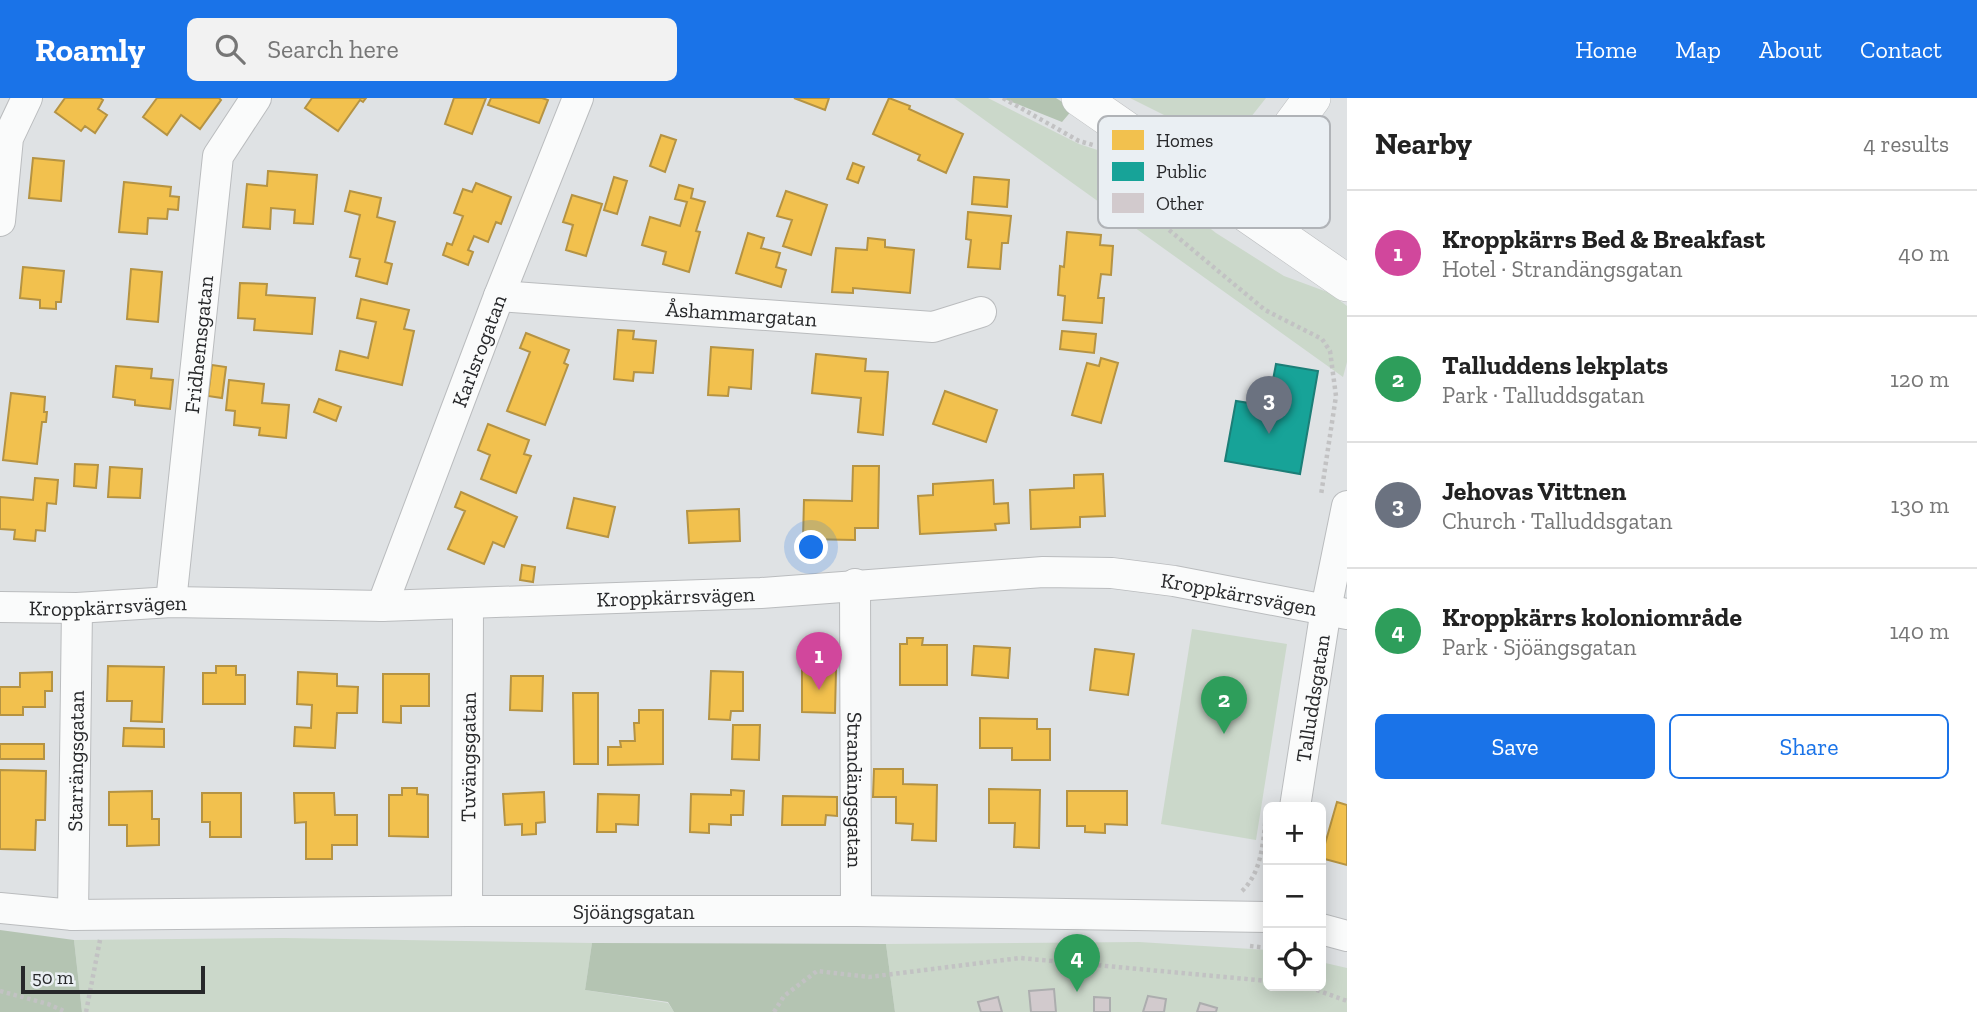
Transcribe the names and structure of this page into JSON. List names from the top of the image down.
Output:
{
  "streets": {
    "street": [
      "Åshammargatan",
      "Fridhemsgatan",
      "Karlsrogatan",
      "Kroppkärrsvägen",
      "Talluddsgatan",
      "Tuvängsgatan",
      "Starrängsgatan",
      "Strandängsgatan",
      "Sjöängsgatan"
    ]
  },
  "crossings": [
    ["Åshammargatan", "Karlsrogatan"],
    ["Fridhemsgatan", "Kroppkärrsvägen"],
    ["Karlsrogatan", "Kroppkärrsvägen"],
    ["Kroppkärrsvägen", "Talluddsgatan"],
    ["Kroppkärrsvägen", "Tuvängsgatan"],
    ["Kroppkärrsvägen", "Starrängsgatan"],
    ["Kroppkärrsvägen", "Strandängsgatan"],
    ["Tuvängsgatan", "Sjöängsgatan"],
    ["Starrängsgatan", "Sjöängsgatan"],
    ["Strandängsgatan", "Sjöängsgatan"]
  ],
  "legend": ["Homes", "Public", "Other"],
  "scale_bar": "50 m",
  "page": {
    "header": "Roamly",
    "search": "Search here",
    "nav": [
      "Home",
      "Map",
      "About",
      "Contact"
    ],
    "heading": ["Nearby", "4 results"],
    "list": [
      {
        "mark": "1",
        "name": "Kroppkärrs Bed & Breakfast",
        "note": "Hotel · Strandängsgatan",
        "value": "40 m"
      },
      {
        "mark": "2",
        "name": "Talluddens lekplats",
        "note": "Park · Talluddsgatan",
        "value": "120 m"
      },
      {
        "mark": "3",
        "name": "Jehovas Vittnen",
        "note": "Church · Talluddsgatan",
        "value": "130 m"
      },
      {
        "mark": "4",
        "name": "Kroppkärrs koloniområde",
        "note": "Park · Sjöängsgatan",
        "value": "140 m"
      }
    ],
    "pins": [
      "3",
      "1",
      "2",
      "4"
    ],
    "buttons": ["Save", "Share"],
    "map_buttons": ["+", "−"],
    "scale": "50 m"
  }
}
